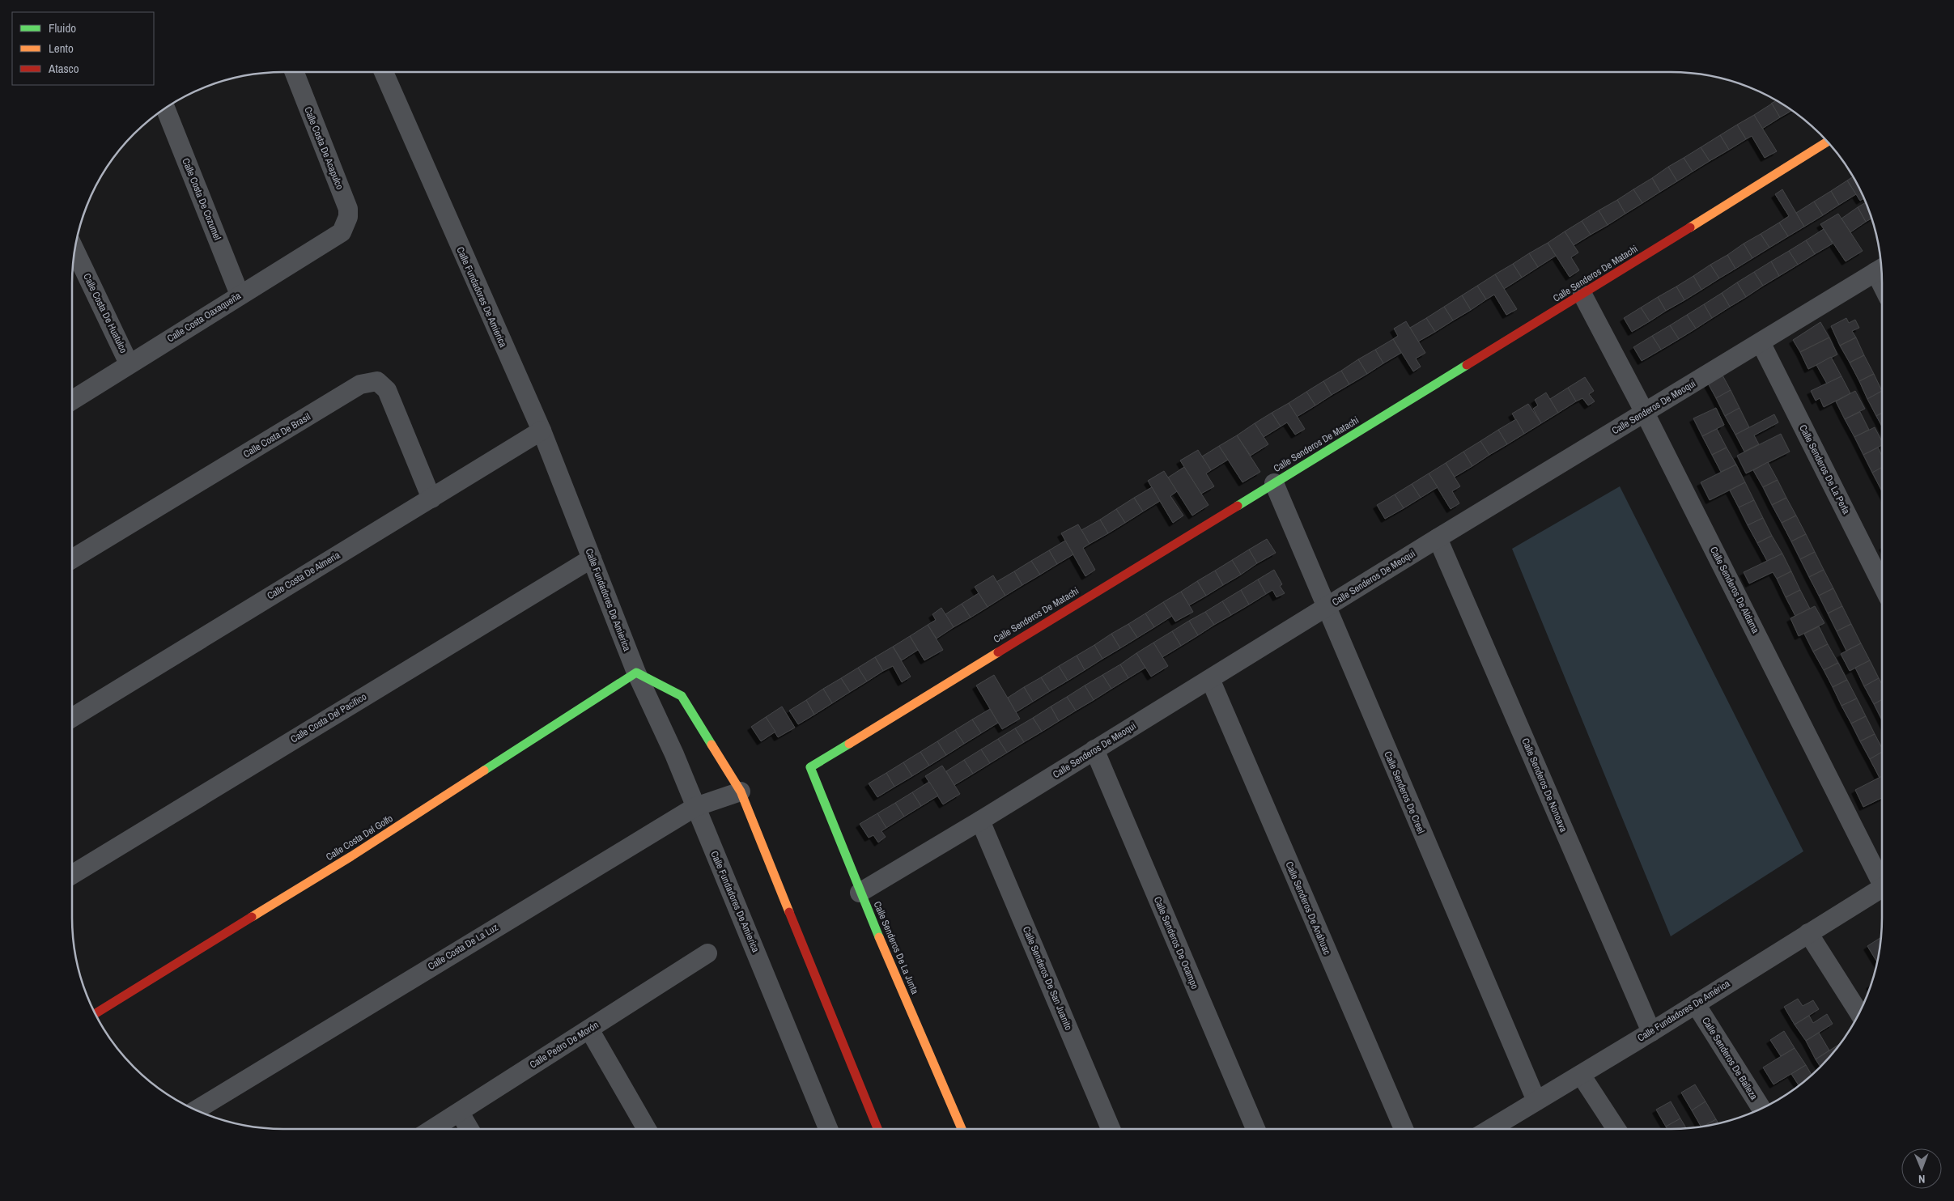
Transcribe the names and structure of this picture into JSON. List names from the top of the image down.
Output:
{
  "streets": {
    "street": [
      "Calle Costa De Acapulco",
      "Calle Costa De Cozumel",
      "Calle Senderos De Matachi",
      "Calle Fundadores De Amierica",
      "Calle Costa De Huatulco",
      "Calle Costa Oaxaqueña",
      "Calle Senderos De Meoqui",
      "Calle Costa De Brasil",
      "Calle Senderos De La Perla",
      "Calle Costa De Almería",
      "Calle Senderos De Aldama",
      "Calle Costa Del Pacífico",
      "Calle Senderos De Nonoava",
      "Calle Senderos De Creel",
      "Calle Costa Del Golfo",
      "Calle Senderos De Anáhuac",
      "Calle Senderos De Ocampo",
      "Calle Costa De La Luz",
      "Calle Senderos De La Junta",
      "Calle Senderos De San Juanito",
      "Calle Fundadores De América",
      "Calle Pedro De Morón",
      "Calle Senderos De Balleza"
    ]
  },
  "crossings": [
    ["Calle Costa De Acapulco", "Calle Costa Oaxaqueña"],
    ["Calle Costa De Cozumel", "Calle Costa Oaxaqueña"],
    ["Calle Senderos De Matachi", "Calle Senderos De Aldama"],
    ["Calle Senderos De Matachi", "Calle Senderos De Creel"],
    ["Calle Senderos De Matachi", "Calle Senderos De La Junta"],
    ["Calle Fundadores De Amierica", "Calle Costa De Almería"],
    ["Calle Fundadores De Amierica", "Calle Costa Del Pacífico"],
    ["Calle Fundadores De Amierica", "Calle Costa Del Golfo"],
    ["Calle Fundadores De Amierica", "Calle Costa De La Luz"],
    ["Calle Costa De Huatulco", "Calle Costa Oaxaqueña"],
    ["Calle Senderos De Meoqui", "Calle Senderos De La Perla"],
    ["Calle Senderos De Meoqui", "Calle Senderos De Aldama"],
    ["Calle Senderos De Meoqui", "Calle Senderos De Nonoava"],
    ["Calle Senderos De Meoqui", "Calle Senderos De Creel"],
    ["Calle Senderos De Meoqui", "Calle Senderos De Anáhuac"],
    ["Calle Senderos De Meoqui", "Calle Senderos De Ocampo"],
    ["Calle Senderos De Meoqui", "Calle Senderos De La Junta"],
    ["Calle Senderos De Meoqui", "Calle Senderos De San Juanito"],
    ["Calle Costa De Brasil", "Calle Costa De Almería"],
    ["Calle Senderos De Nonoava", "Calle Fundadores De América"],
    ["Calle Senderos De Creel", "Calle Fundadores De América"],
    ["Calle Fundadores De América", "Calle Senderos De Balleza"]
  ],
  "legend": ["Fluido", "Lento", "Atasco"],
  "north": "bottom"
}
